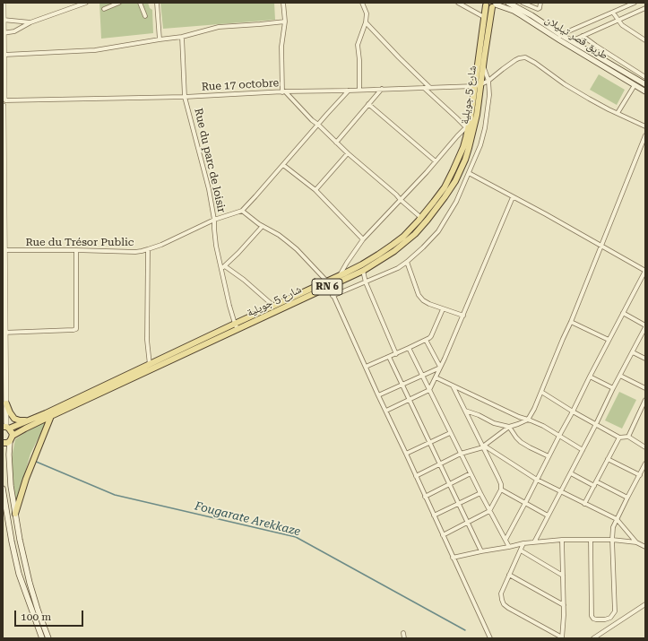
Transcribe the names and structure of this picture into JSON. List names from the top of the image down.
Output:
{
  "streets": {
    "main road": ["طريق قصر تيليلان", "شارع 5 جويلية", "RN 6"],
    "street": ["Rue 17 octobre", "Rue du parc de loisir", "Rue du Trésor Public"]
  },
  "crossings": [
    ["طريق قصر تيليلان", "شارع 5 جويلية"],
    ["Rue 17 octobre", "شارع 5 جويلية"],
    ["Rue 17 octobre", "Rue du parc de loisir"],
    ["شارع 5 جويلية", "Rue du parc de loisir"],
    ["Rue du parc de loisir", "Rue du Trésor Public"]
  ],
  "water": ["Fougarate Arekkaze"],
  "scale_bar": "100 m"
}
